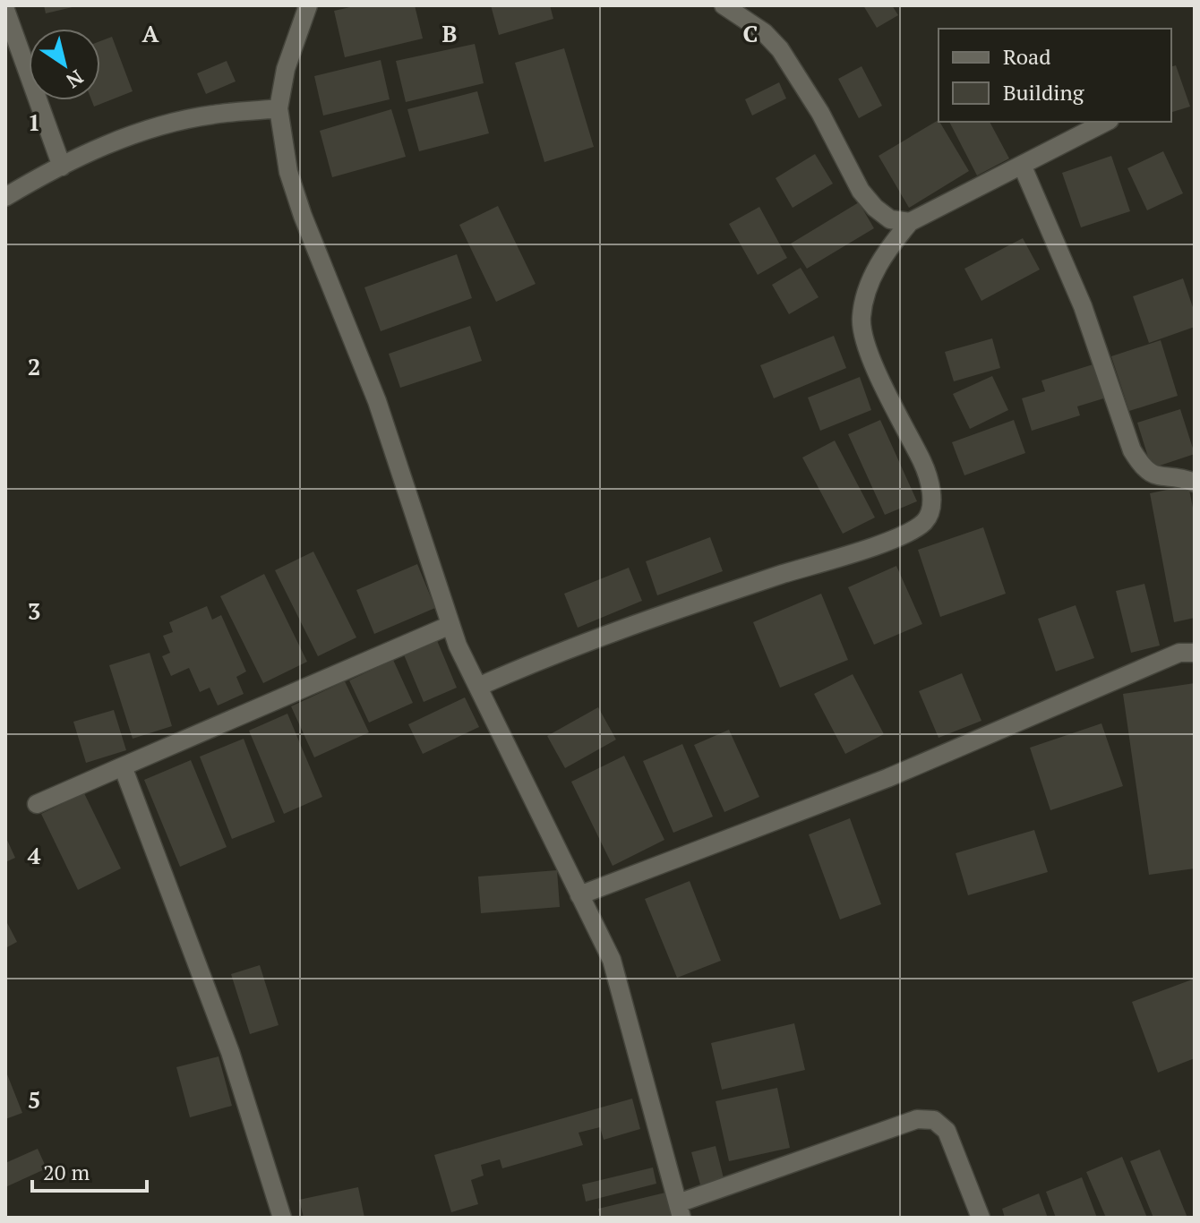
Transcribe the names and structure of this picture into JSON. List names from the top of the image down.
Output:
{
  "legend": ["Road", "Building"],
  "scale_bar": "20 m",
  "north": "bottom right",
  "grid": {
    "columns": ["A", "B", "C"],
    "rows": [
      "1",
      "2",
      "3",
      "4",
      "5"
    ]
  }
}
